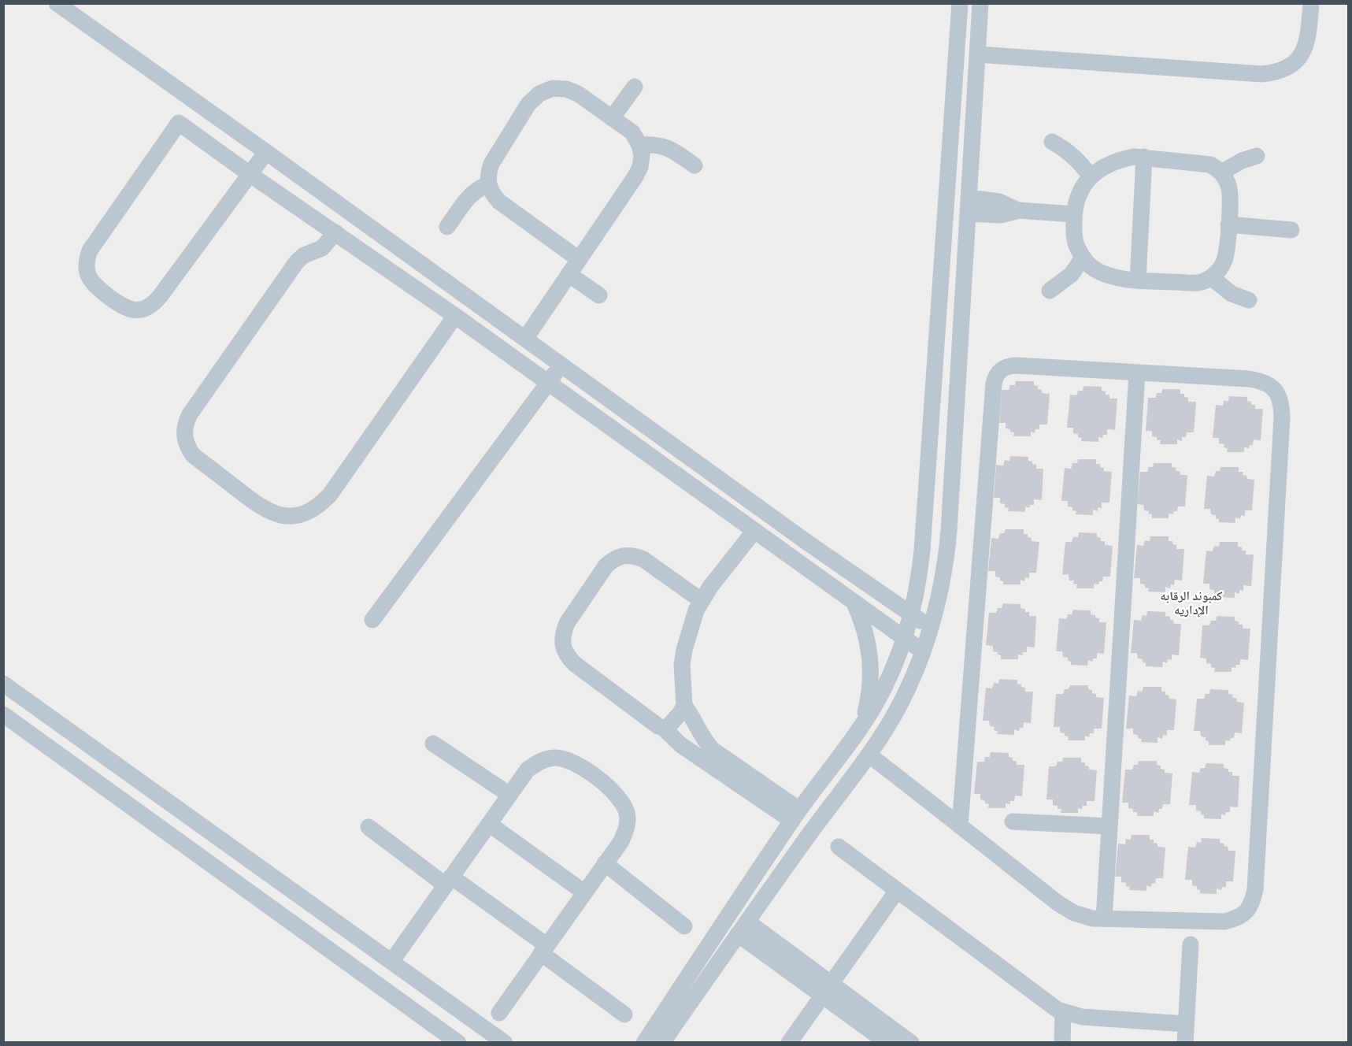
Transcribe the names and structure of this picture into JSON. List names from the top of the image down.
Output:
{
  "districts": ["كمبوند الرقابه الإداريه"]
}
